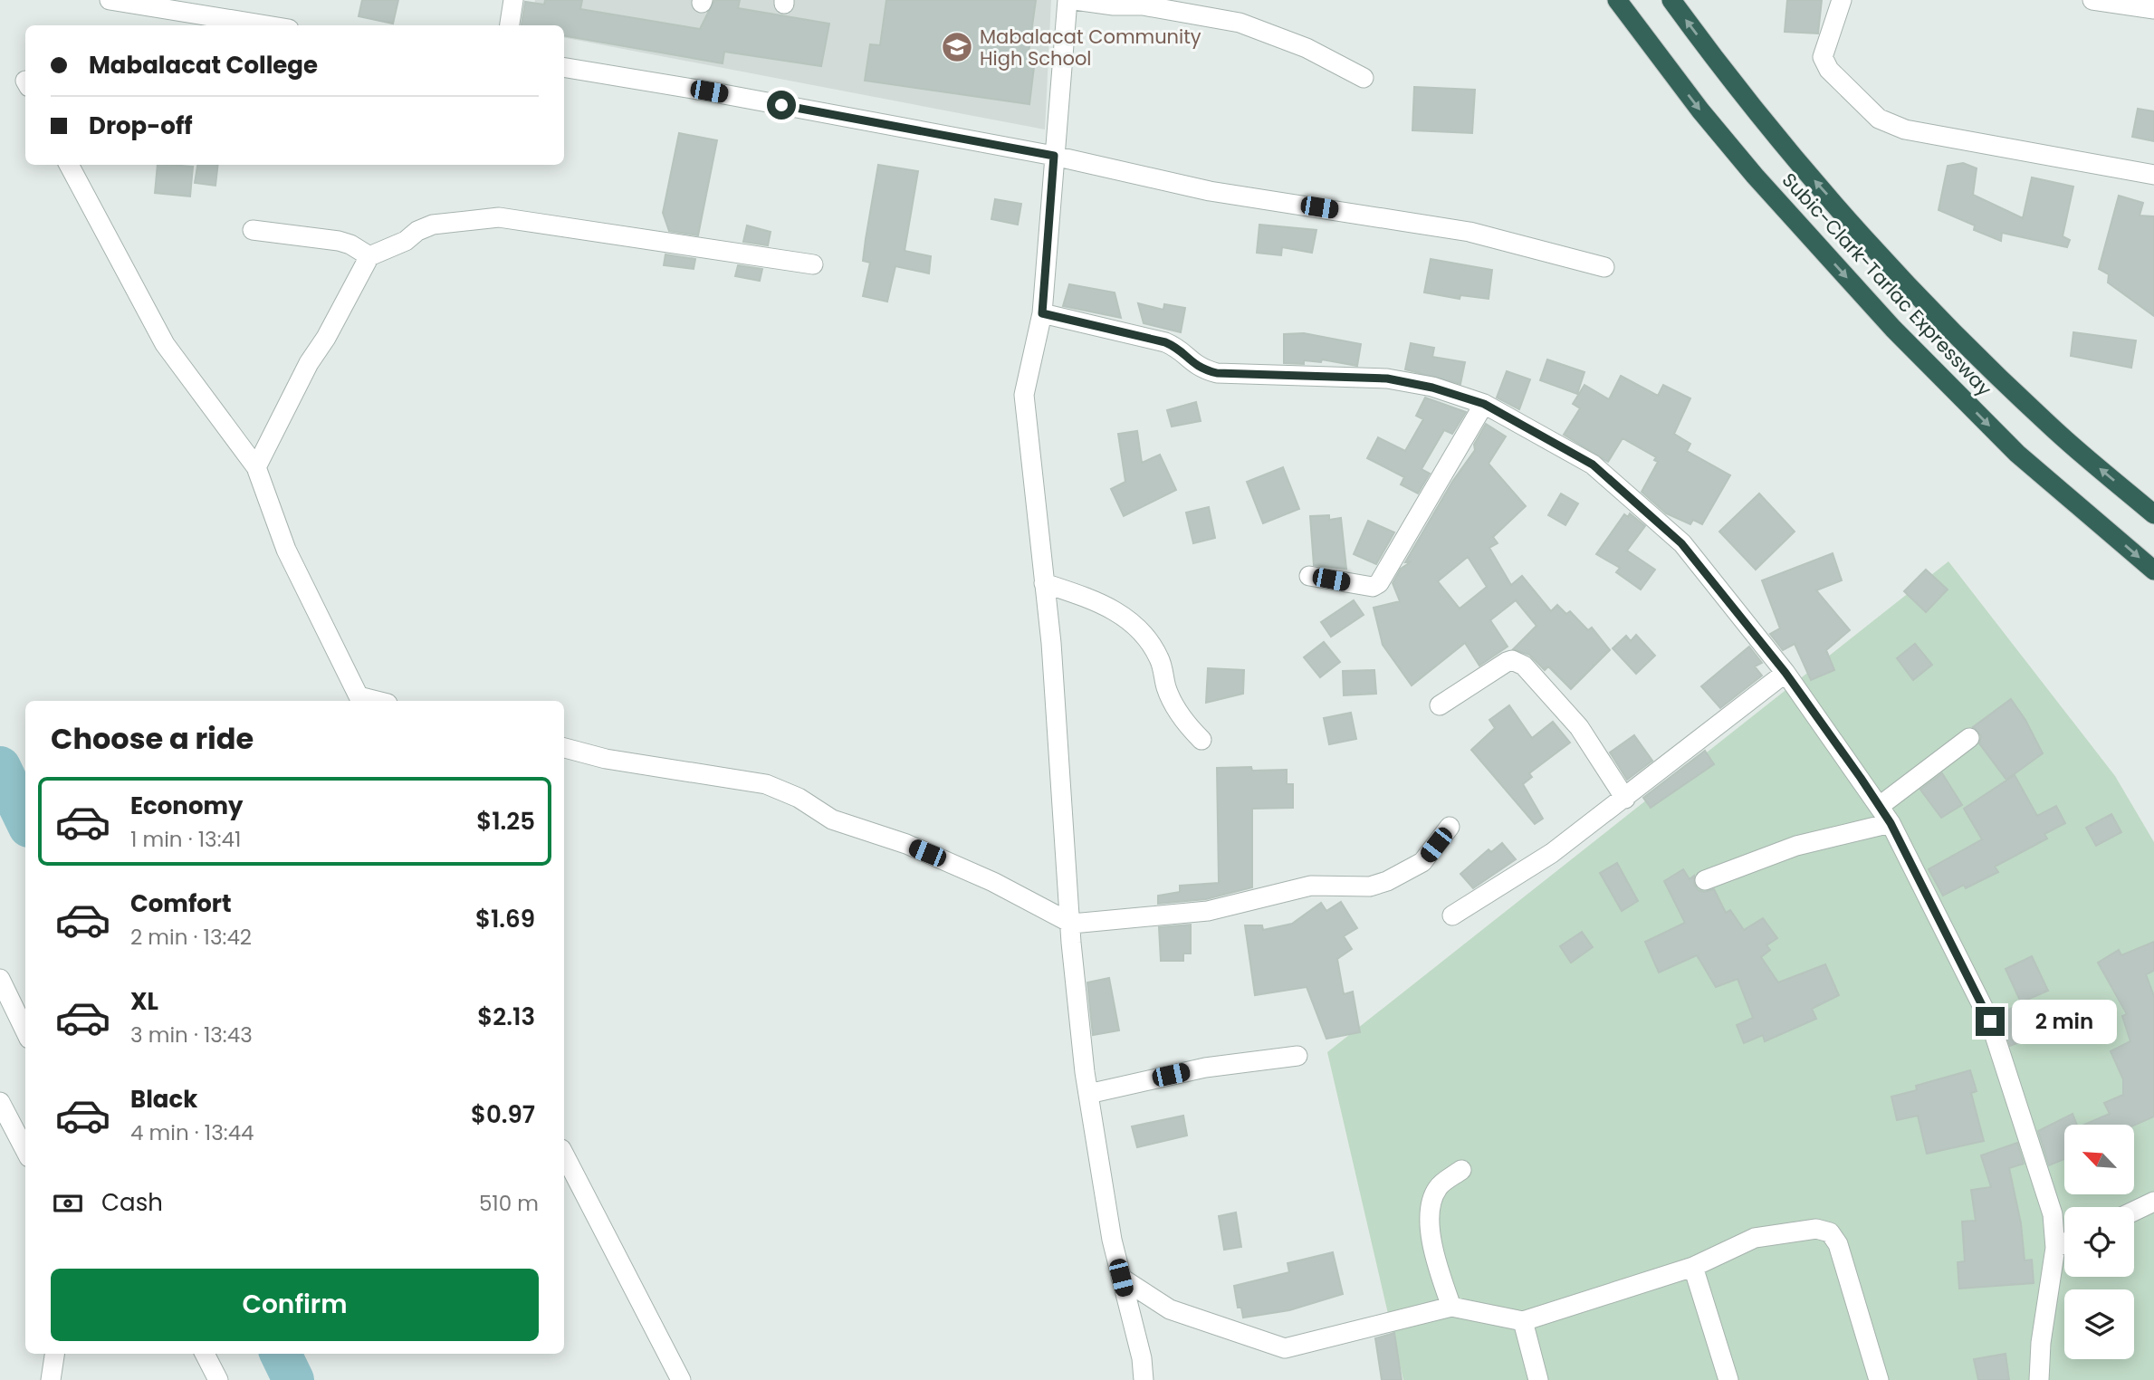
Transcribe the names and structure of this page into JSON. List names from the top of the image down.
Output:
{
  "streets": {
    "highway": ["Subic-Clark-Tarlac Expressway"]
  },
  "places": {
    "school or university": ["Mabalacat Community High School"]
  },
  "north": "top left",
  "page": {
    "banner": ["Mabalacat College", "Drop-off"],
    "heading": "Choose a ride",
    "list": [
      {
        "name": "Economy",
        "note": "1 min · 13:41",
        "value": "$1.25"
      },
      {
        "name": "Comfort",
        "note": "2 min · 13:42",
        "value": "$1.69"
      },
      {
        "name": "XL",
        "note": "3 min · 13:43",
        "value": "$2.13"
      },
      {
        "name": "Black",
        "note": "4 min · 13:44",
        "value": "$0.97"
      }
    ],
    "bubble": "2 min",
    "pay": ["Cash", "510 m"],
    "buttons": "Confirm"
  }
}
